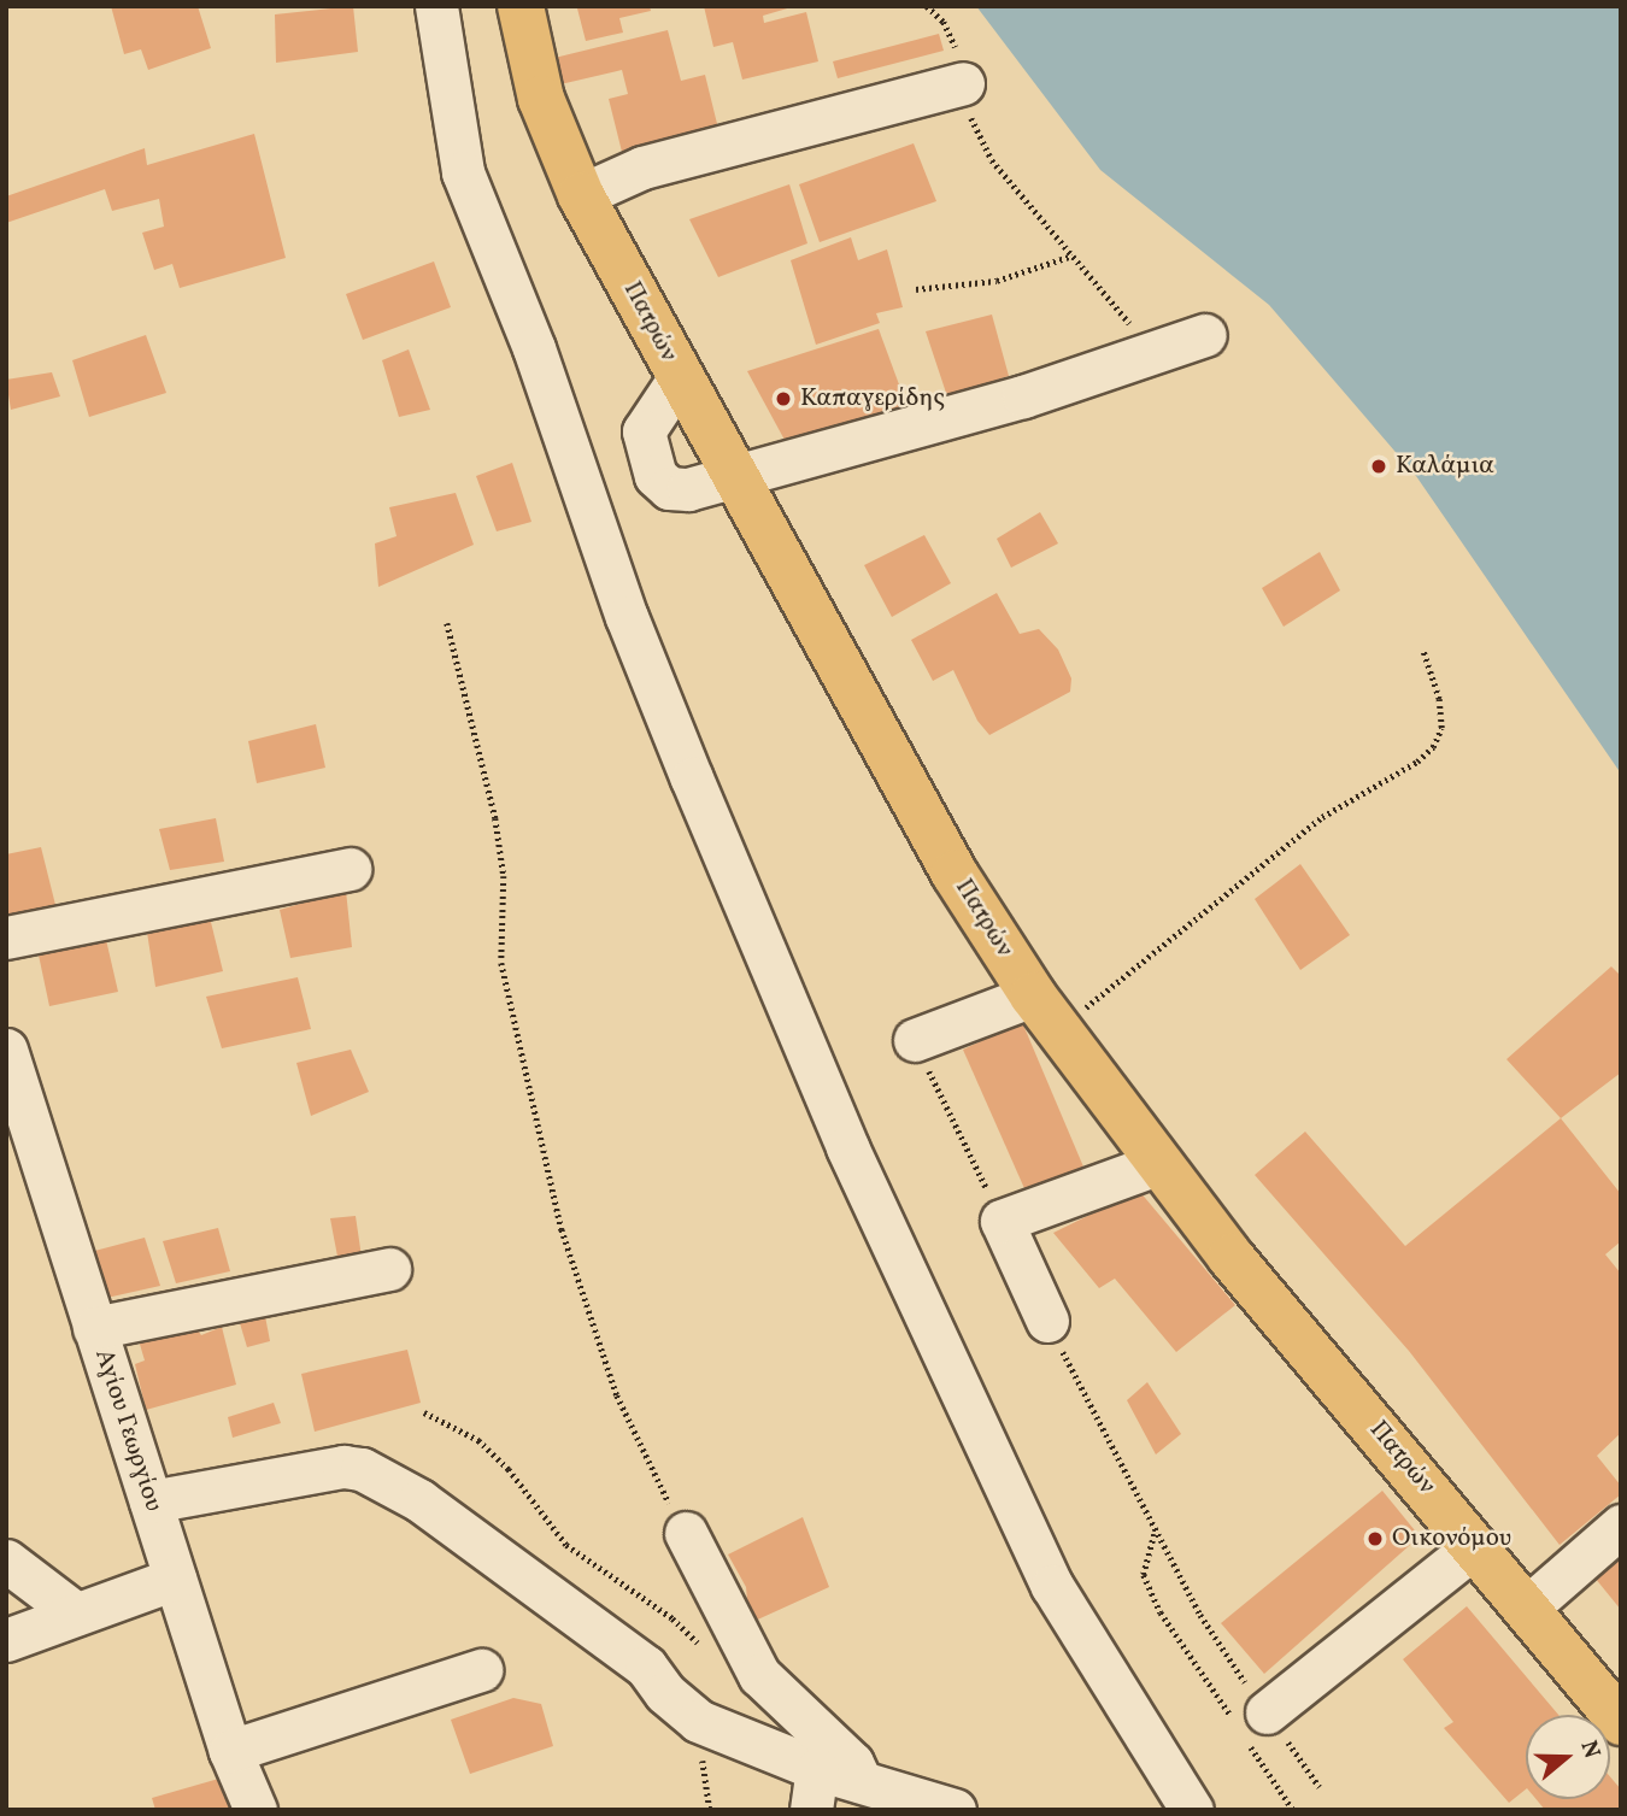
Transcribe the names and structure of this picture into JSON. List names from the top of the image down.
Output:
{
  "streets": {
    "main road": ["Πατρών"],
    "street": ["Αγίου Γεωργίου"]
  },
  "places": ["Καπαγερίδης", "Καλάμια", "Οικονόμου"],
  "north": "right"
}
